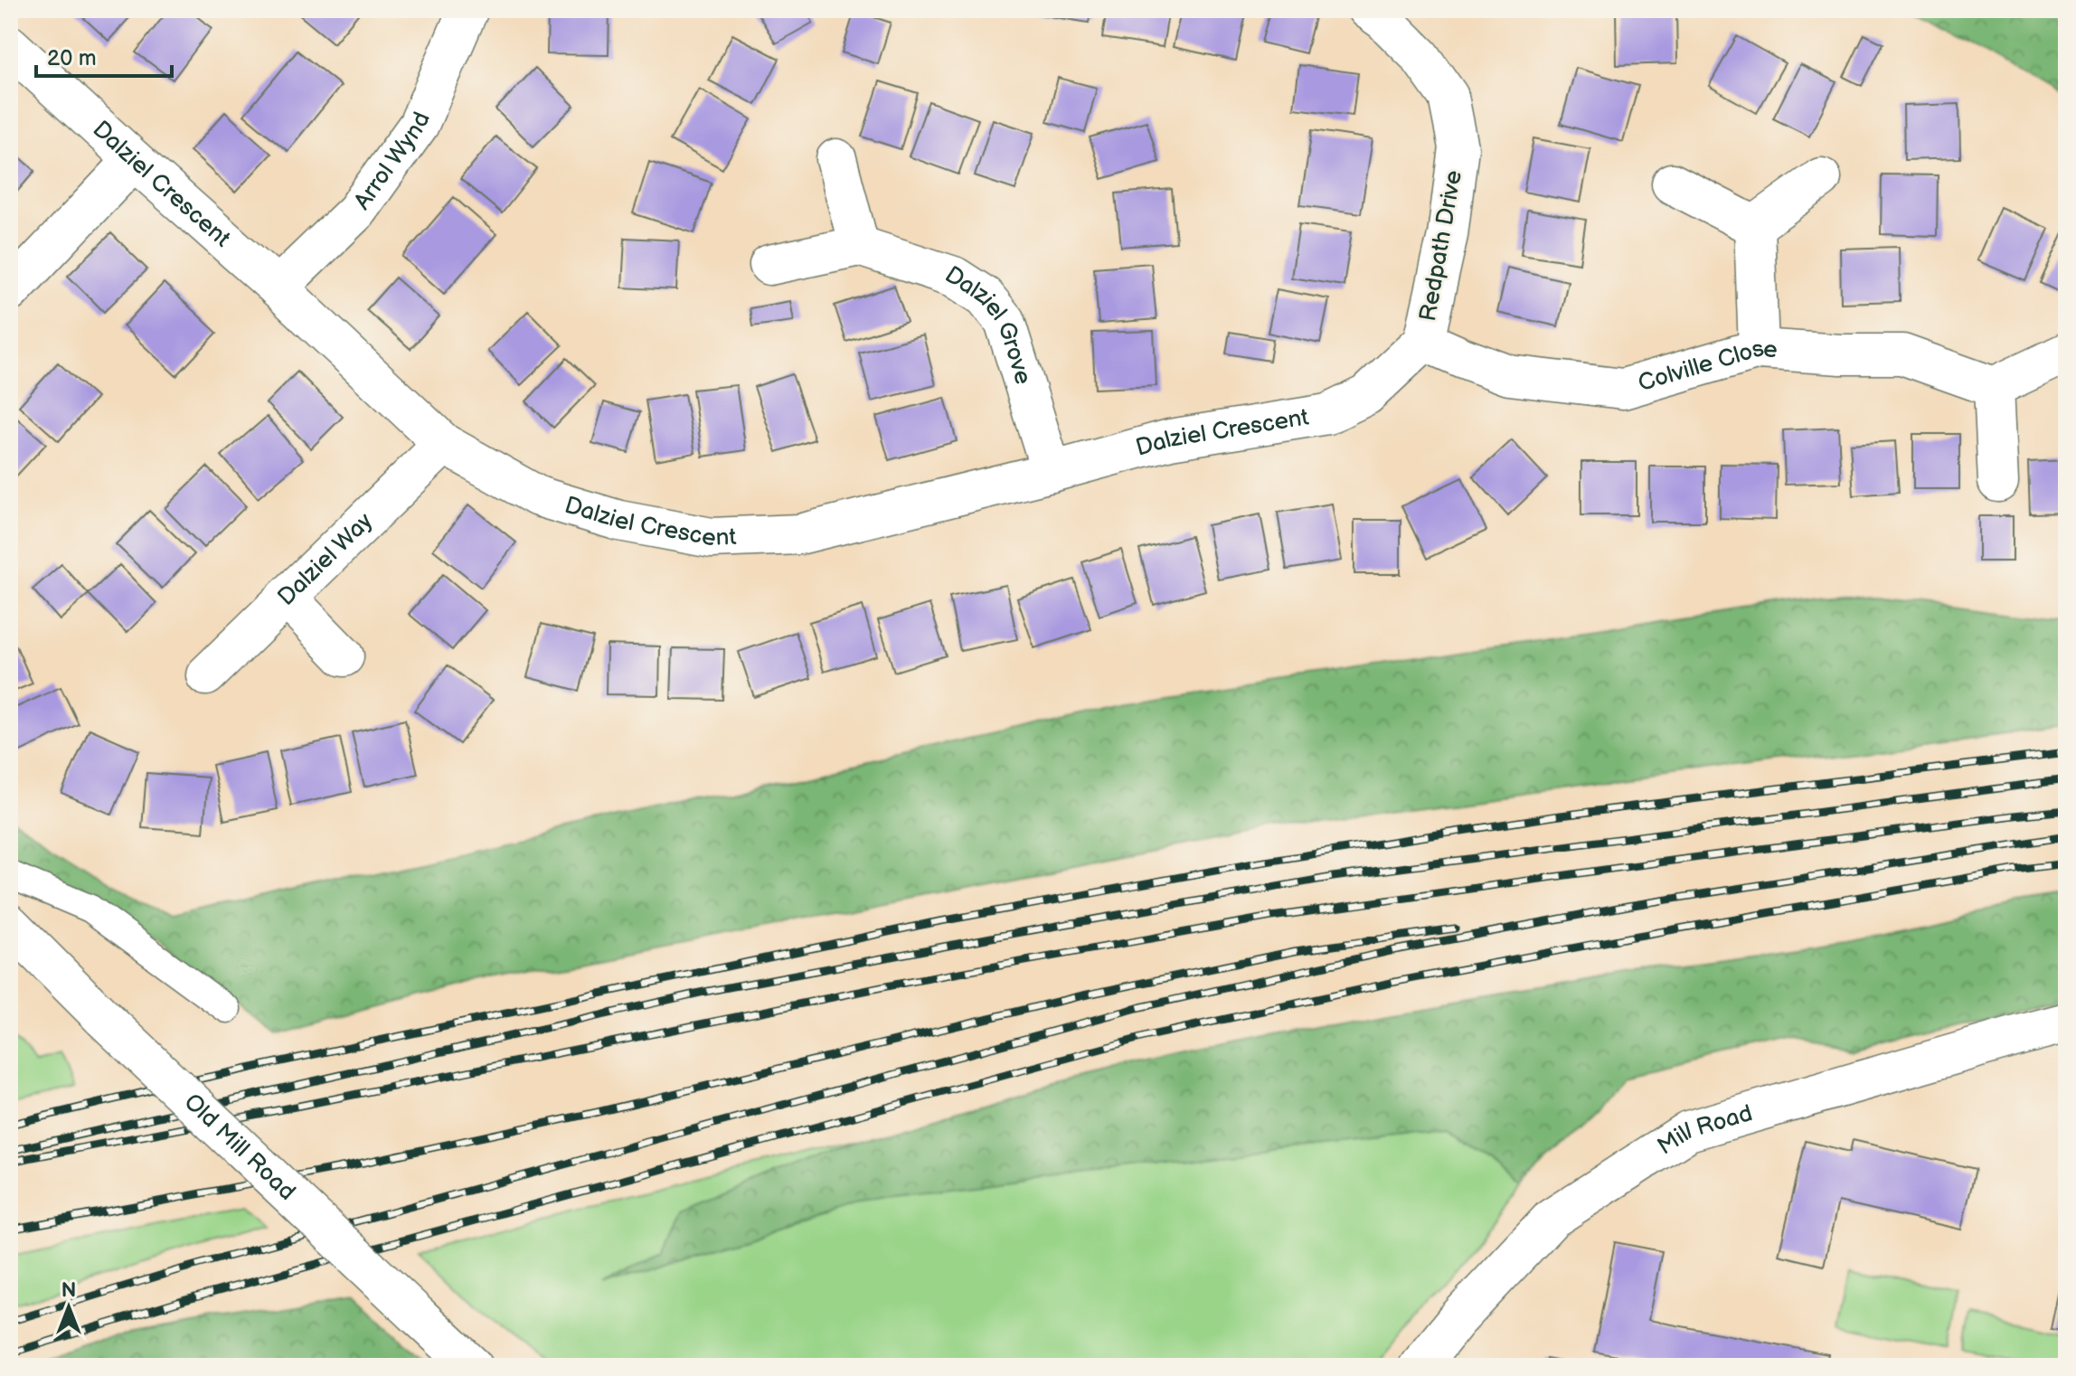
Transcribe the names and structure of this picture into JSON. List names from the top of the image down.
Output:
{
  "streets": {
    "street": [
      "Arrol Wynd",
      "Dalziel Crescent",
      "Redpath Drive",
      "Dalziel Grove",
      "Colville Close",
      "Dalziel Way",
      "Mill Road",
      "Old Mill Road"
    ]
  },
  "crossings": [
    ["Arrol Wynd", "Dalziel Crescent"],
    ["Dalziel Crescent", "Redpath Drive"],
    ["Dalziel Crescent", "Dalziel Grove"],
    ["Dalziel Crescent", "Colville Close"],
    ["Dalziel Crescent", "Dalziel Way"],
    ["Redpath Drive", "Colville Close"]
  ],
  "scale_bar": "20 m",
  "north": "top"
}
